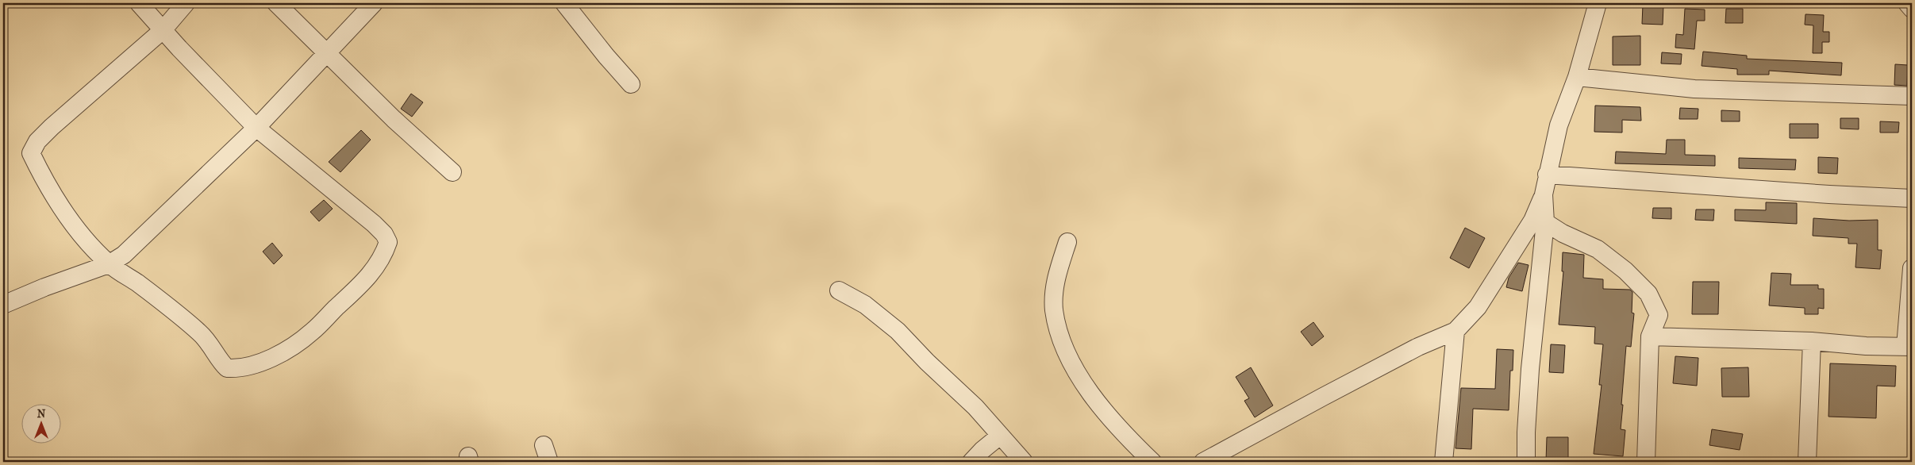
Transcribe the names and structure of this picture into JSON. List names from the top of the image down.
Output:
{
  "north": "top"
}
